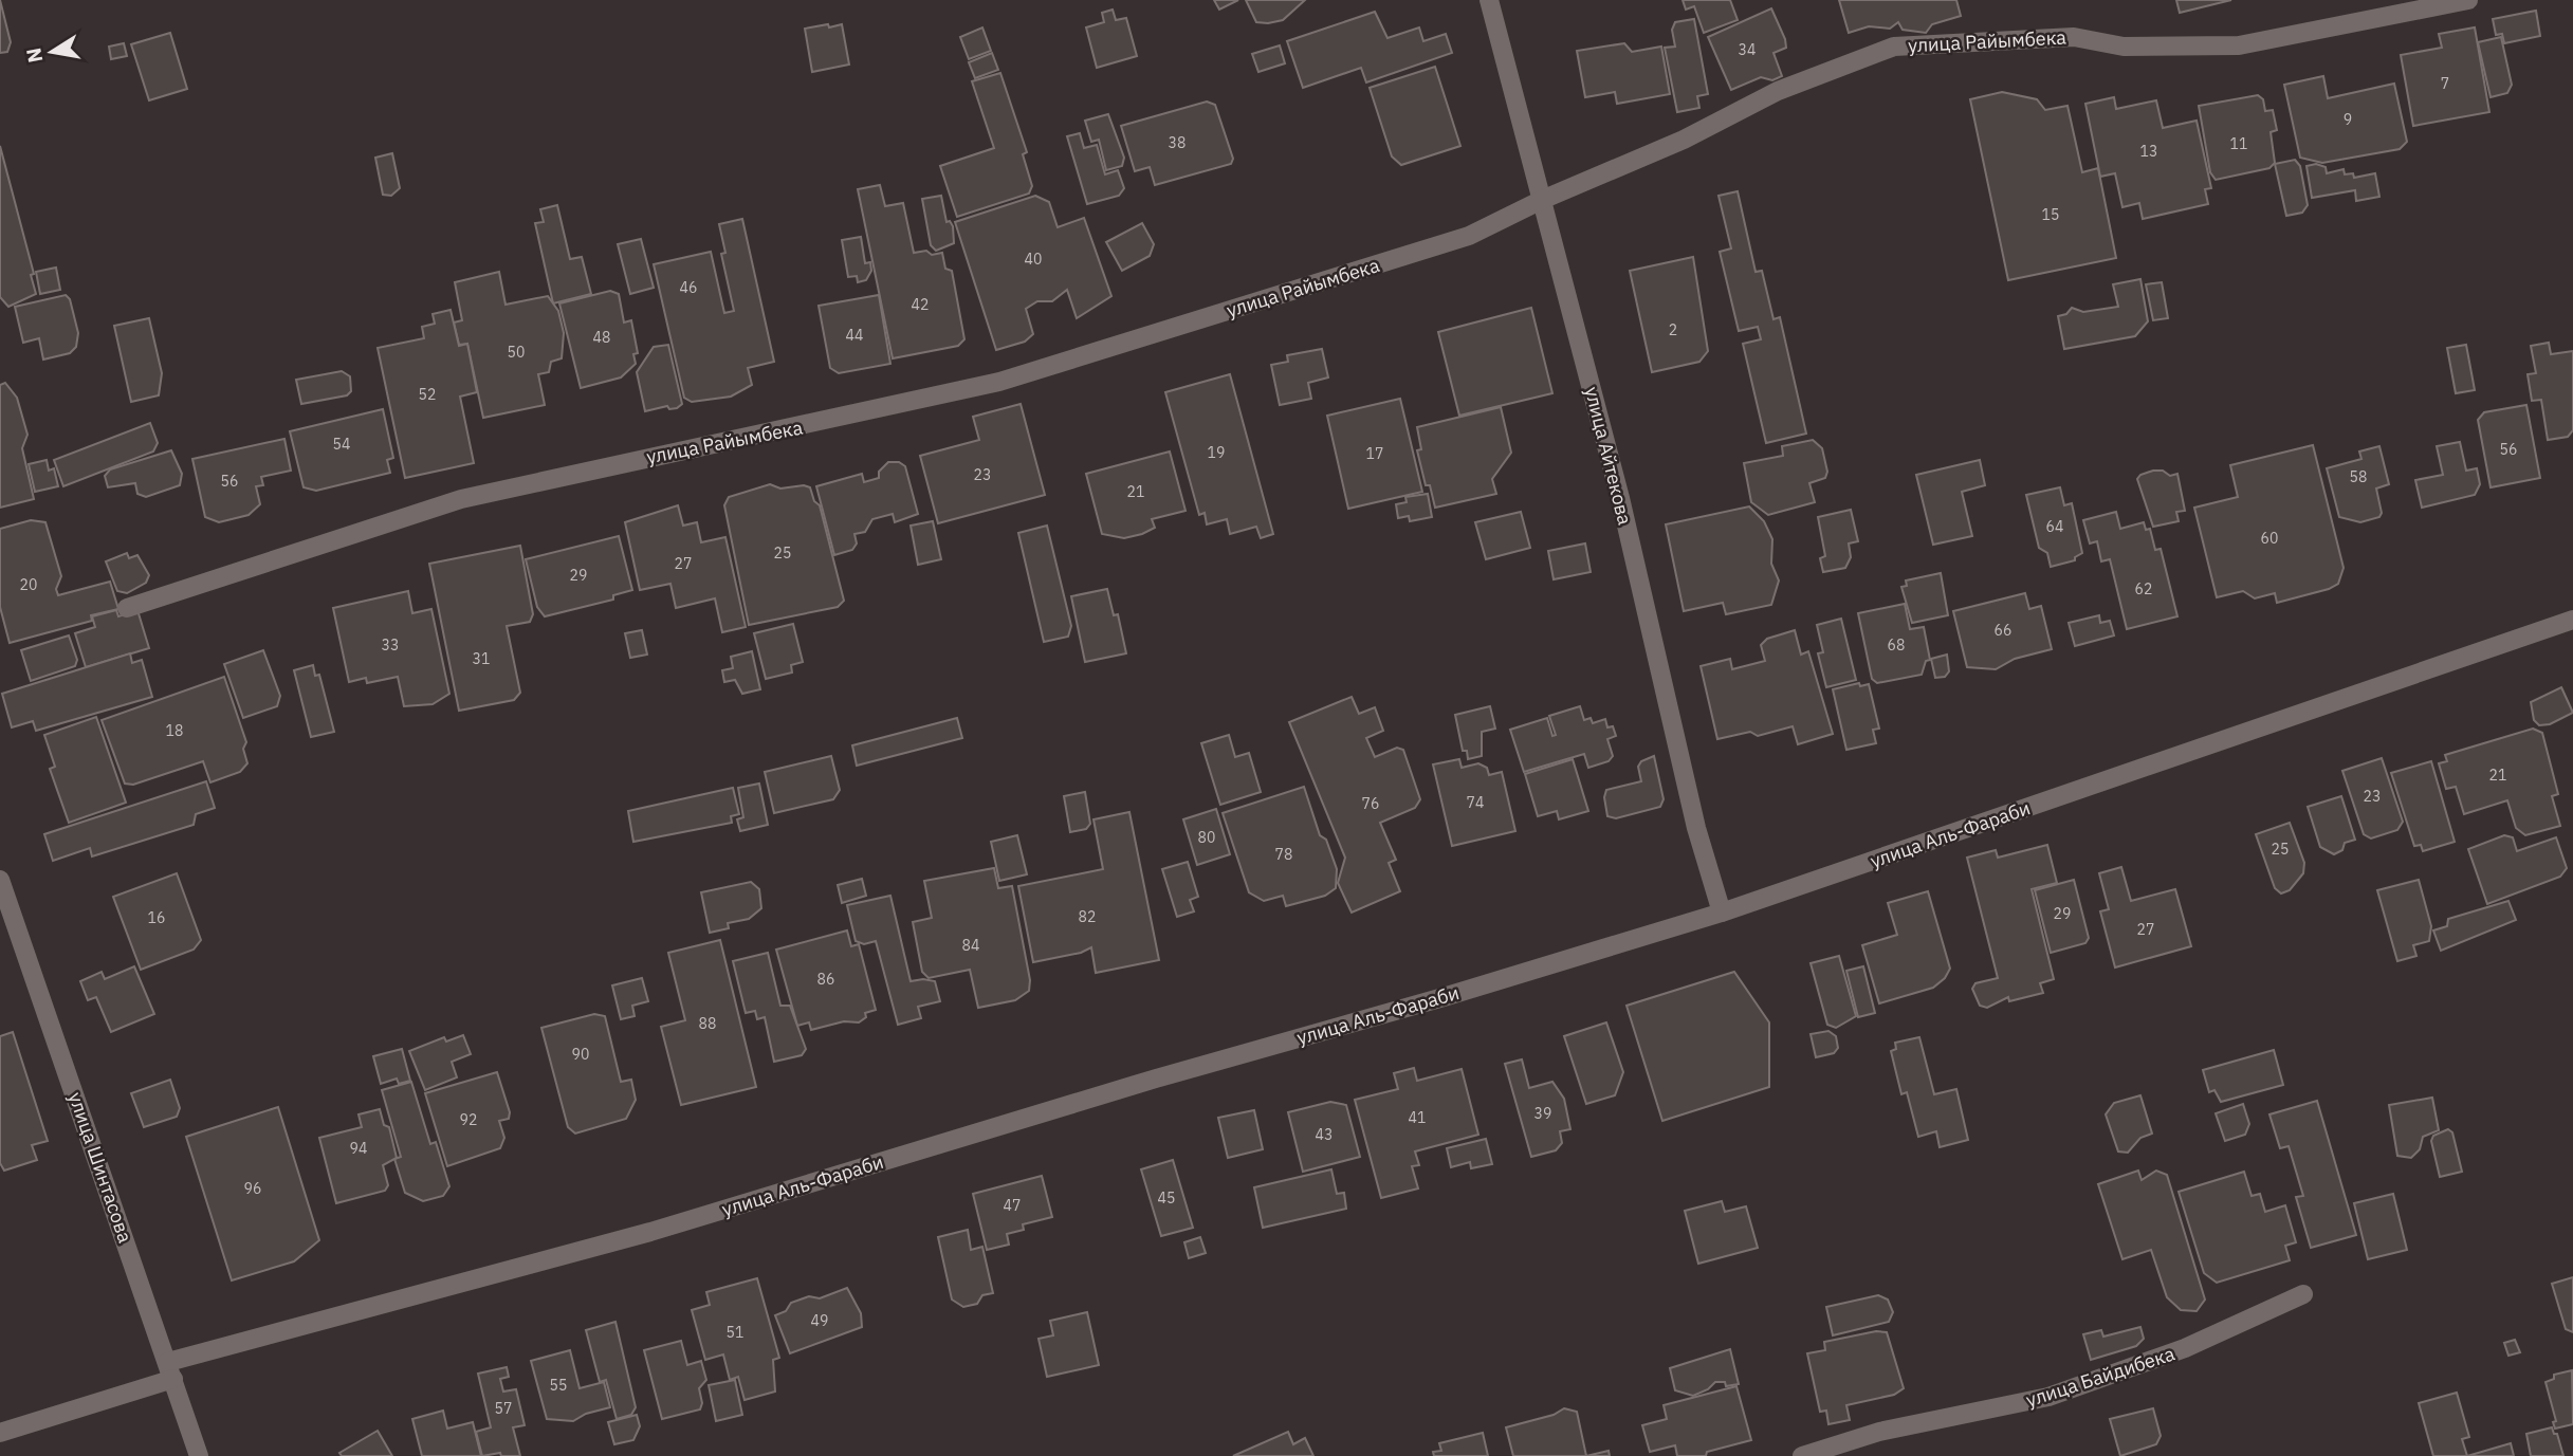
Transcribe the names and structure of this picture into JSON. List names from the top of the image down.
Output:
{
  "streets": {
    "street": [
      "улица Райымбека",
      "улица Айтекова",
      "улица Аль-Фараби",
      "улица Шинтасова",
      "улица Байдибека"
    ]
  },
  "crossings": [
    ["улица Райымбека", "улица Айтекова"],
    ["улица Айтекова", "улица Аль-Фараби"],
    ["улица Аль-Фараби", "улица Шинтасова"]
  ],
  "house_numbers": [
    "34",
    "7",
    "9",
    "38",
    "11",
    "13",
    "15",
    "40",
    "46",
    "42",
    "2",
    "44",
    "48",
    "50",
    "52",
    "54",
    "56",
    "19",
    "17",
    "23",
    "58",
    "56",
    "21",
    "64",
    "60",
    "25",
    "27",
    "29",
    "20",
    "62",
    "66",
    "33",
    "68",
    "31",
    "18",
    "21",
    "23",
    "74",
    "76",
    "80",
    "25",
    "78",
    "29",
    "82",
    "16",
    "27",
    "84",
    "86",
    "88",
    "90",
    "39",
    "41",
    "92",
    "43",
    "94",
    "96",
    "45",
    "47",
    "49",
    "51",
    "55",
    "57"
  ],
  "north": "left"
}
